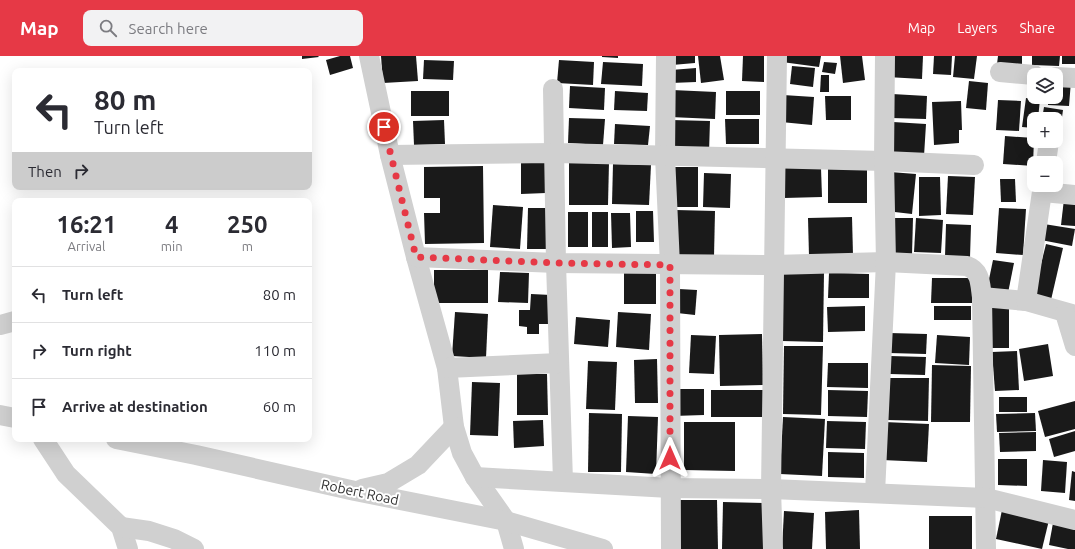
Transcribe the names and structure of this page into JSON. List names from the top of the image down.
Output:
{
  "streets": {
    "street": ["Robert Road"]
  },
  "page": {
    "header": "Map",
    "search": "Search here",
    "nav": ["Map", "Layers", "Share"],
    "map_buttons": ["+", "−"],
    "turn": ["80 m", "Turn left"],
    "then": "Then",
    "eta": [
      "16:21",
      "Arrival",
      "4",
      "min",
      "250",
      "m"
    ],
    "list": [
      {
        "name": "Turn left",
        "value": "80 m"
      },
      {
        "name": "Turn right",
        "value": "110 m"
      },
      {
        "name": "Arrive at destination",
        "value": "60 m"
      }
    ]
  }
}
